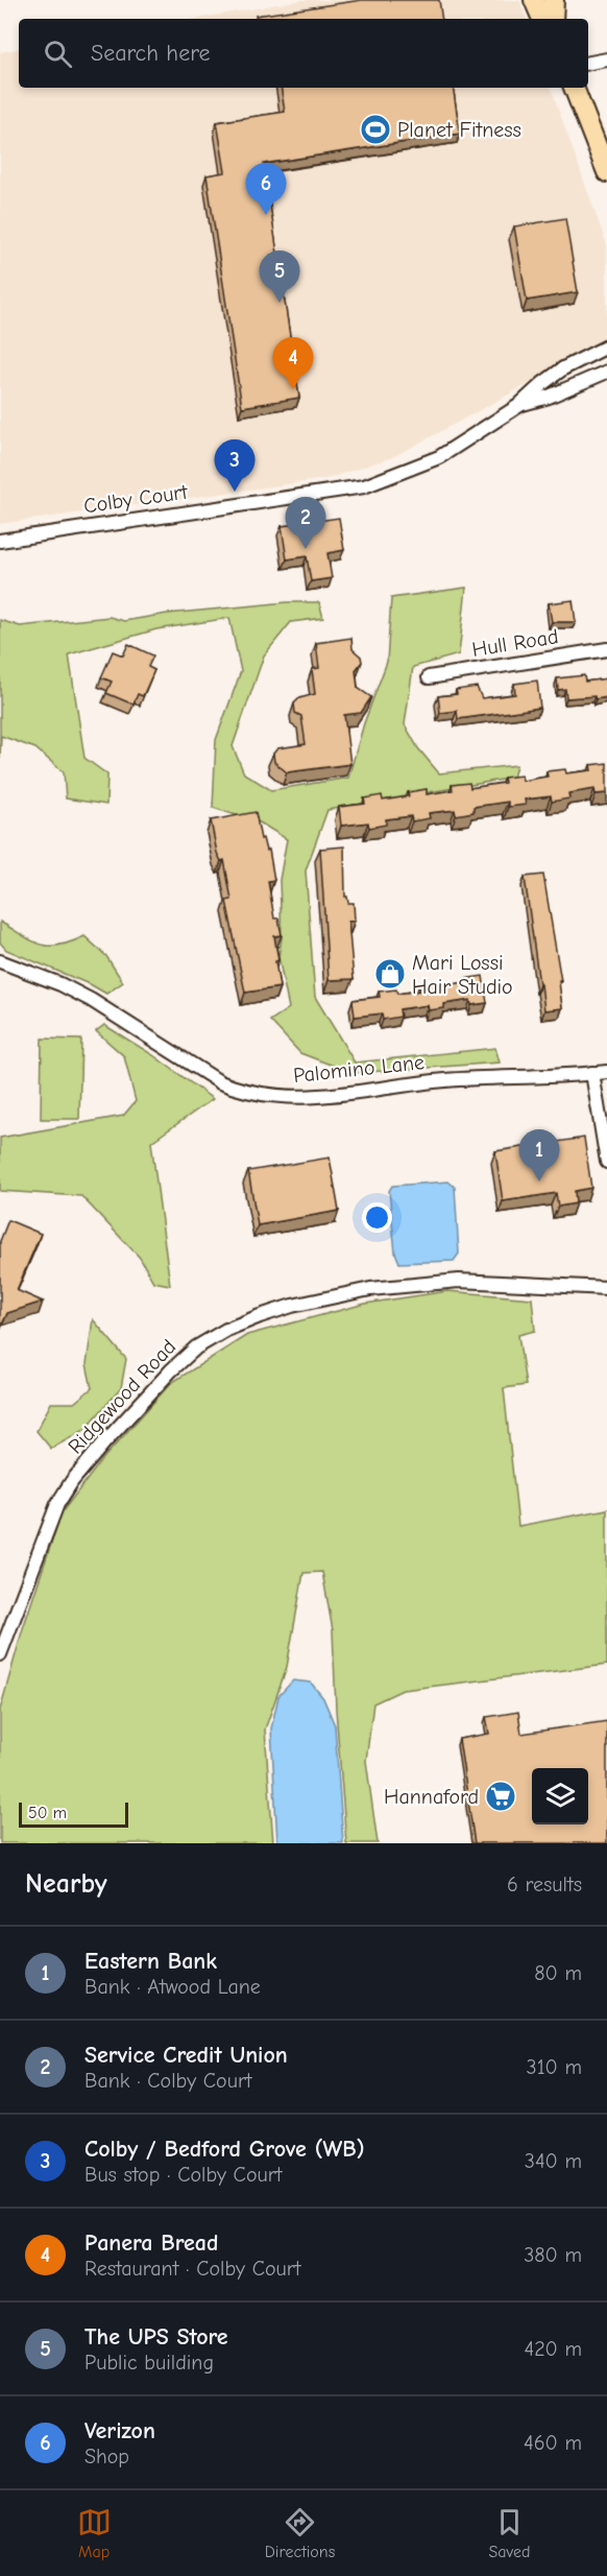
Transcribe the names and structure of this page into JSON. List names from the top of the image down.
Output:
{
  "streets": {
    "street": [
      "Colby Court",
      "Hull Road",
      "Palomino Lane",
      "Ridgewood Road"
    ]
  },
  "places": {
    "sports": ["Planet Fitness"],
    "shop": ["Mari Lossi Hair Studio"],
    "supermarket": ["Hannaford"]
  },
  "scale_bar": "50 m",
  "page": {
    "search": "Search here",
    "pins": [
      "6",
      "5",
      "4",
      "3",
      "2",
      "1"
    ],
    "scale": "50 m",
    "heading": ["Nearby", "6 results"],
    "list": [
      {
        "mark": "1",
        "name": "Eastern Bank",
        "note": "Bank · Atwood Lane",
        "value": "80 m"
      },
      {
        "mark": "2",
        "name": "Service Credit Union",
        "note": "Bank · Colby Court",
        "value": "310 m"
      },
      {
        "mark": "3",
        "name": "Colby / Bedford Grove (WB)",
        "note": "Bus stop · Colby Court",
        "value": "340 m"
      },
      {
        "mark": "4",
        "name": "Panera Bread",
        "note": "Restaurant · Colby Court",
        "value": "380 m"
      },
      {
        "mark": "5",
        "name": "The UPS Store",
        "note": "Public building",
        "value": "420 m"
      },
      {
        "mark": "6",
        "name": "Verizon",
        "note": "Shop",
        "value": "460 m"
      }
    ],
    "nav": ["Map", "Directions", "Saved"]
  }
}
